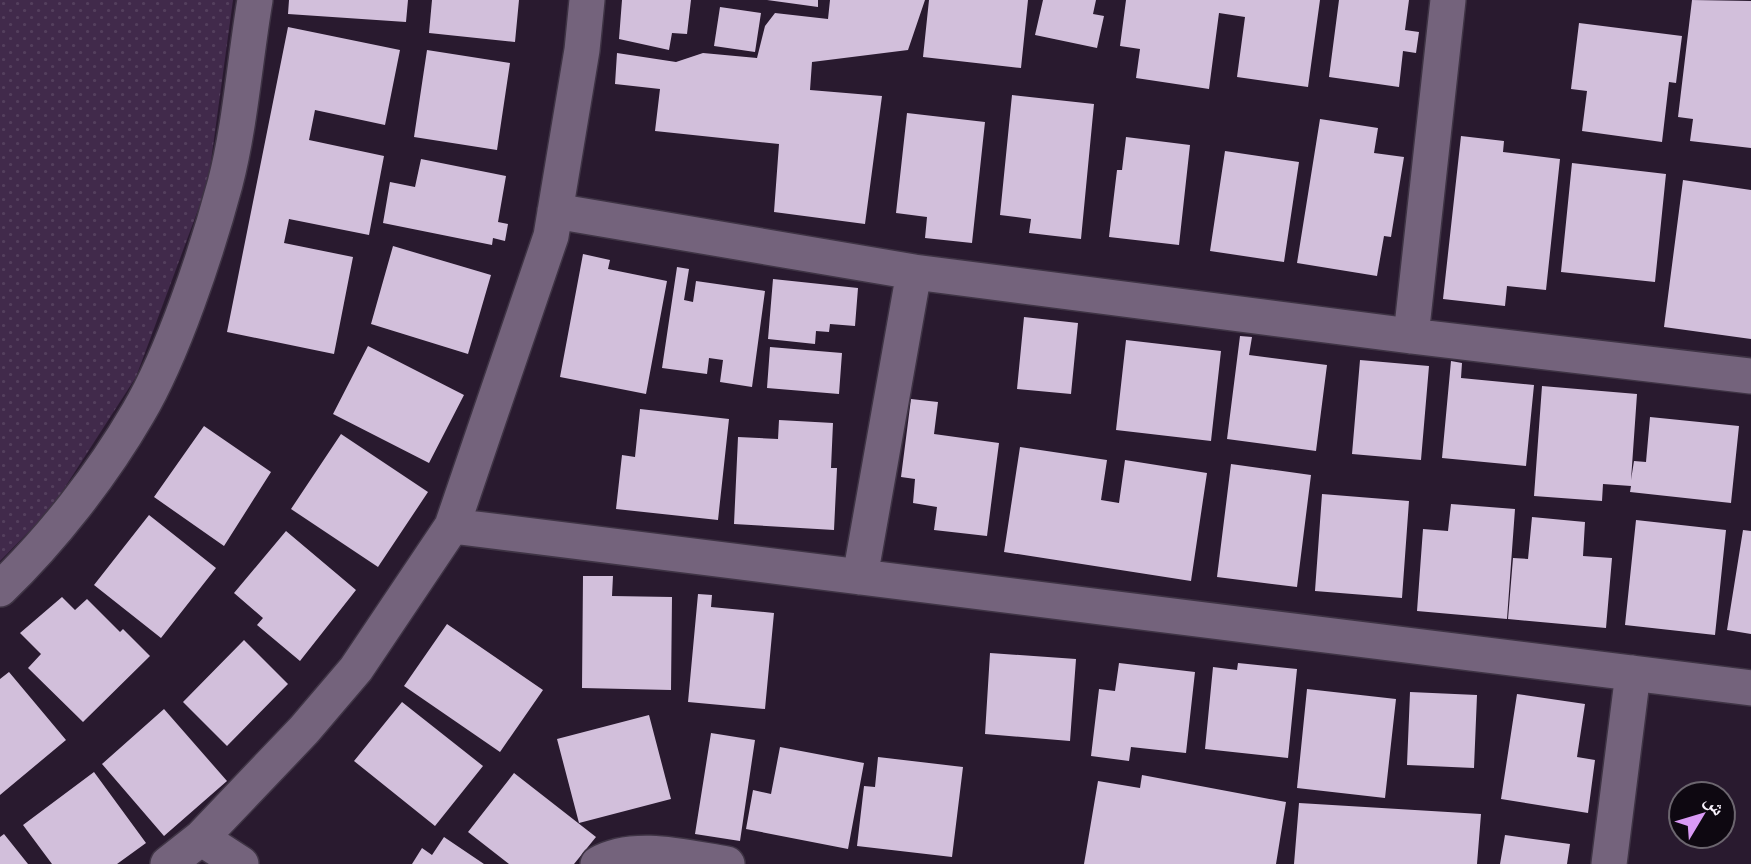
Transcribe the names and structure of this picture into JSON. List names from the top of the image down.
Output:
{
  "north": "top right"
}
